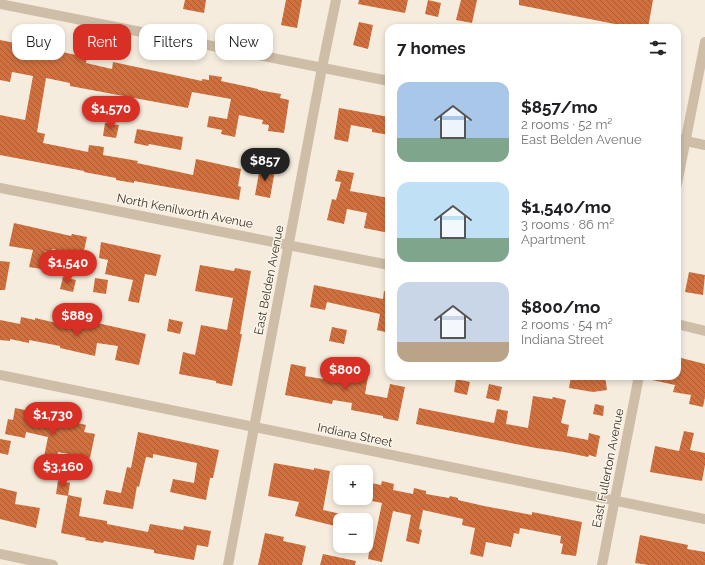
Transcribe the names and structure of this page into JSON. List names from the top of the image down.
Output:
{
  "streets": {
    "street": [
      "North Kenilworth Avenue",
      "East Belden Avenue",
      "Indiana Street",
      "East Fullerton Avenue"
    ]
  },
  "crossings": [
    ["North Kenilworth Avenue", "East Belden Avenue"],
    ["East Belden Avenue", "Indiana Street"],
    ["Indiana Street", "East Fullerton Avenue"]
  ],
  "page": {
    "chip": [
      "Buy",
      "Rent",
      "Filters",
      "New"
    ],
    "heading": "7 homes",
    "list": [
      {
        "name": "$857/mo",
        "note": "2 rooms · 52 m² · East Belden Avenue"
      },
      {
        "name": "$1,540/mo",
        "note": "3 rooms · 86 m² · Apartment"
      },
      {
        "name": "$800/mo",
        "note": "2 rooms · 54 m² · Indiana Street"
      }
    ],
    "price": [
      "$1,570",
      "$857",
      "$1,540",
      "$889",
      "$800",
      "$1,730",
      "$3,160"
    ],
    "map_buttons": ["+", "−"]
  }
}
